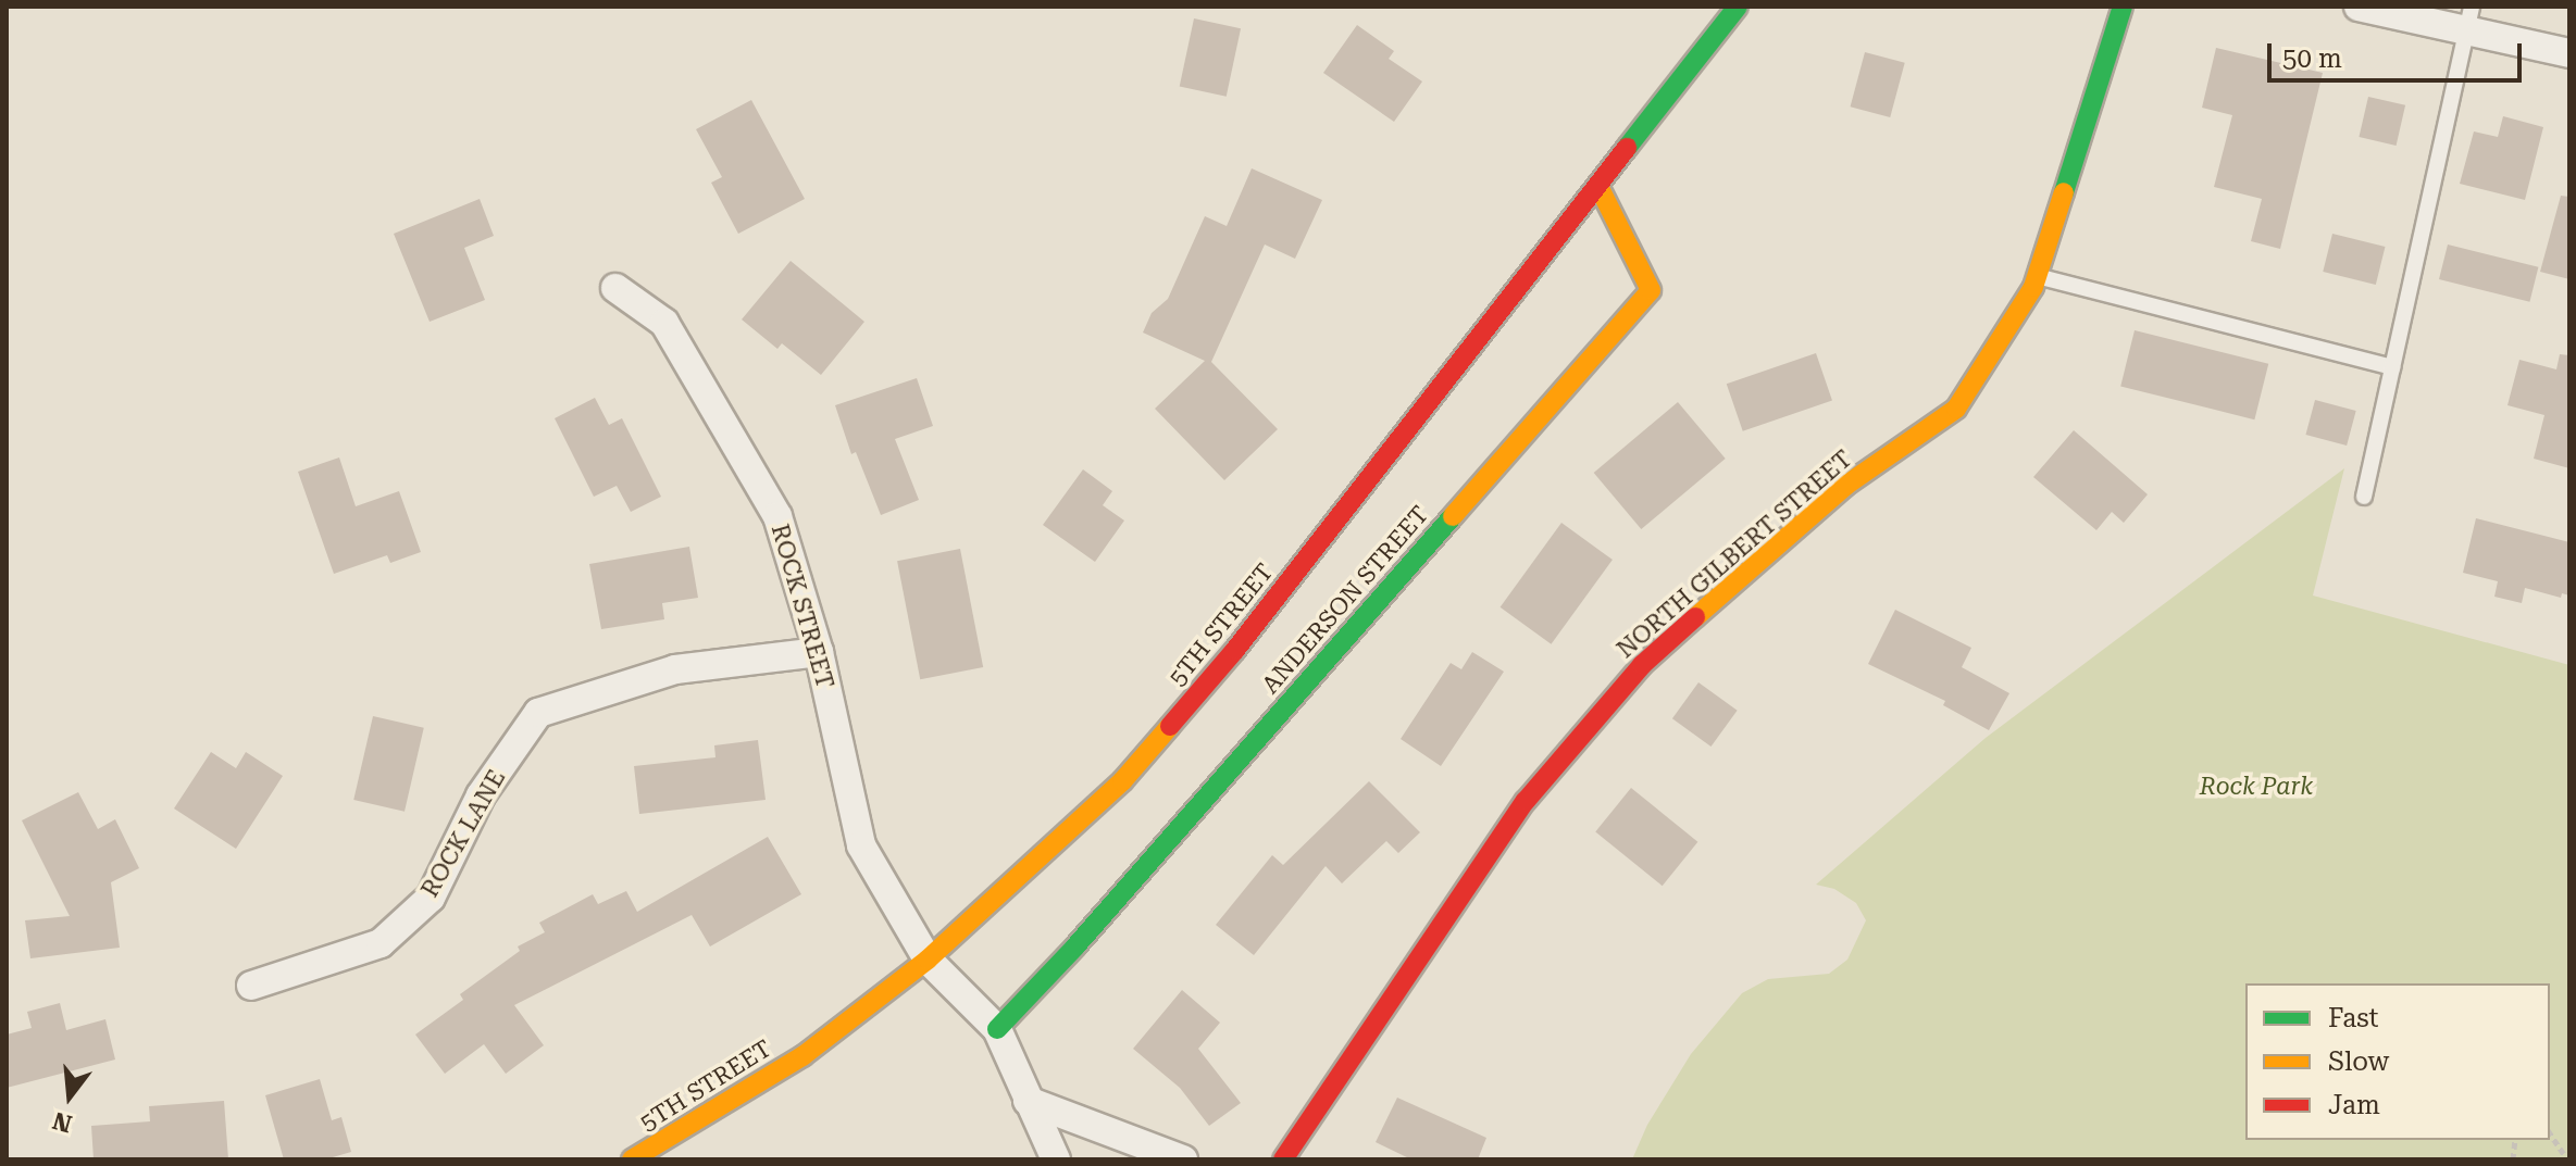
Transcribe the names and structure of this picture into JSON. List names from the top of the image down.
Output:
{
  "streets": {
    "street": [
      "NORTH GILBERT STREET",
      "ANDERSON STREET",
      "ROCK STREET",
      "5TH STREET",
      "ROCK LANE"
    ]
  },
  "crossings": [
    ["ANDERSON STREET", "ROCK STREET"],
    ["ANDERSON STREET", "5TH STREET"],
    ["ROCK STREET", "5TH STREET"],
    ["ROCK STREET", "ROCK LANE"]
  ],
  "parks": ["Rock Park"],
  "legend": ["Fast", "Slow", "Jam"],
  "scale_bar": "50 m",
  "north": "bottom"
}
